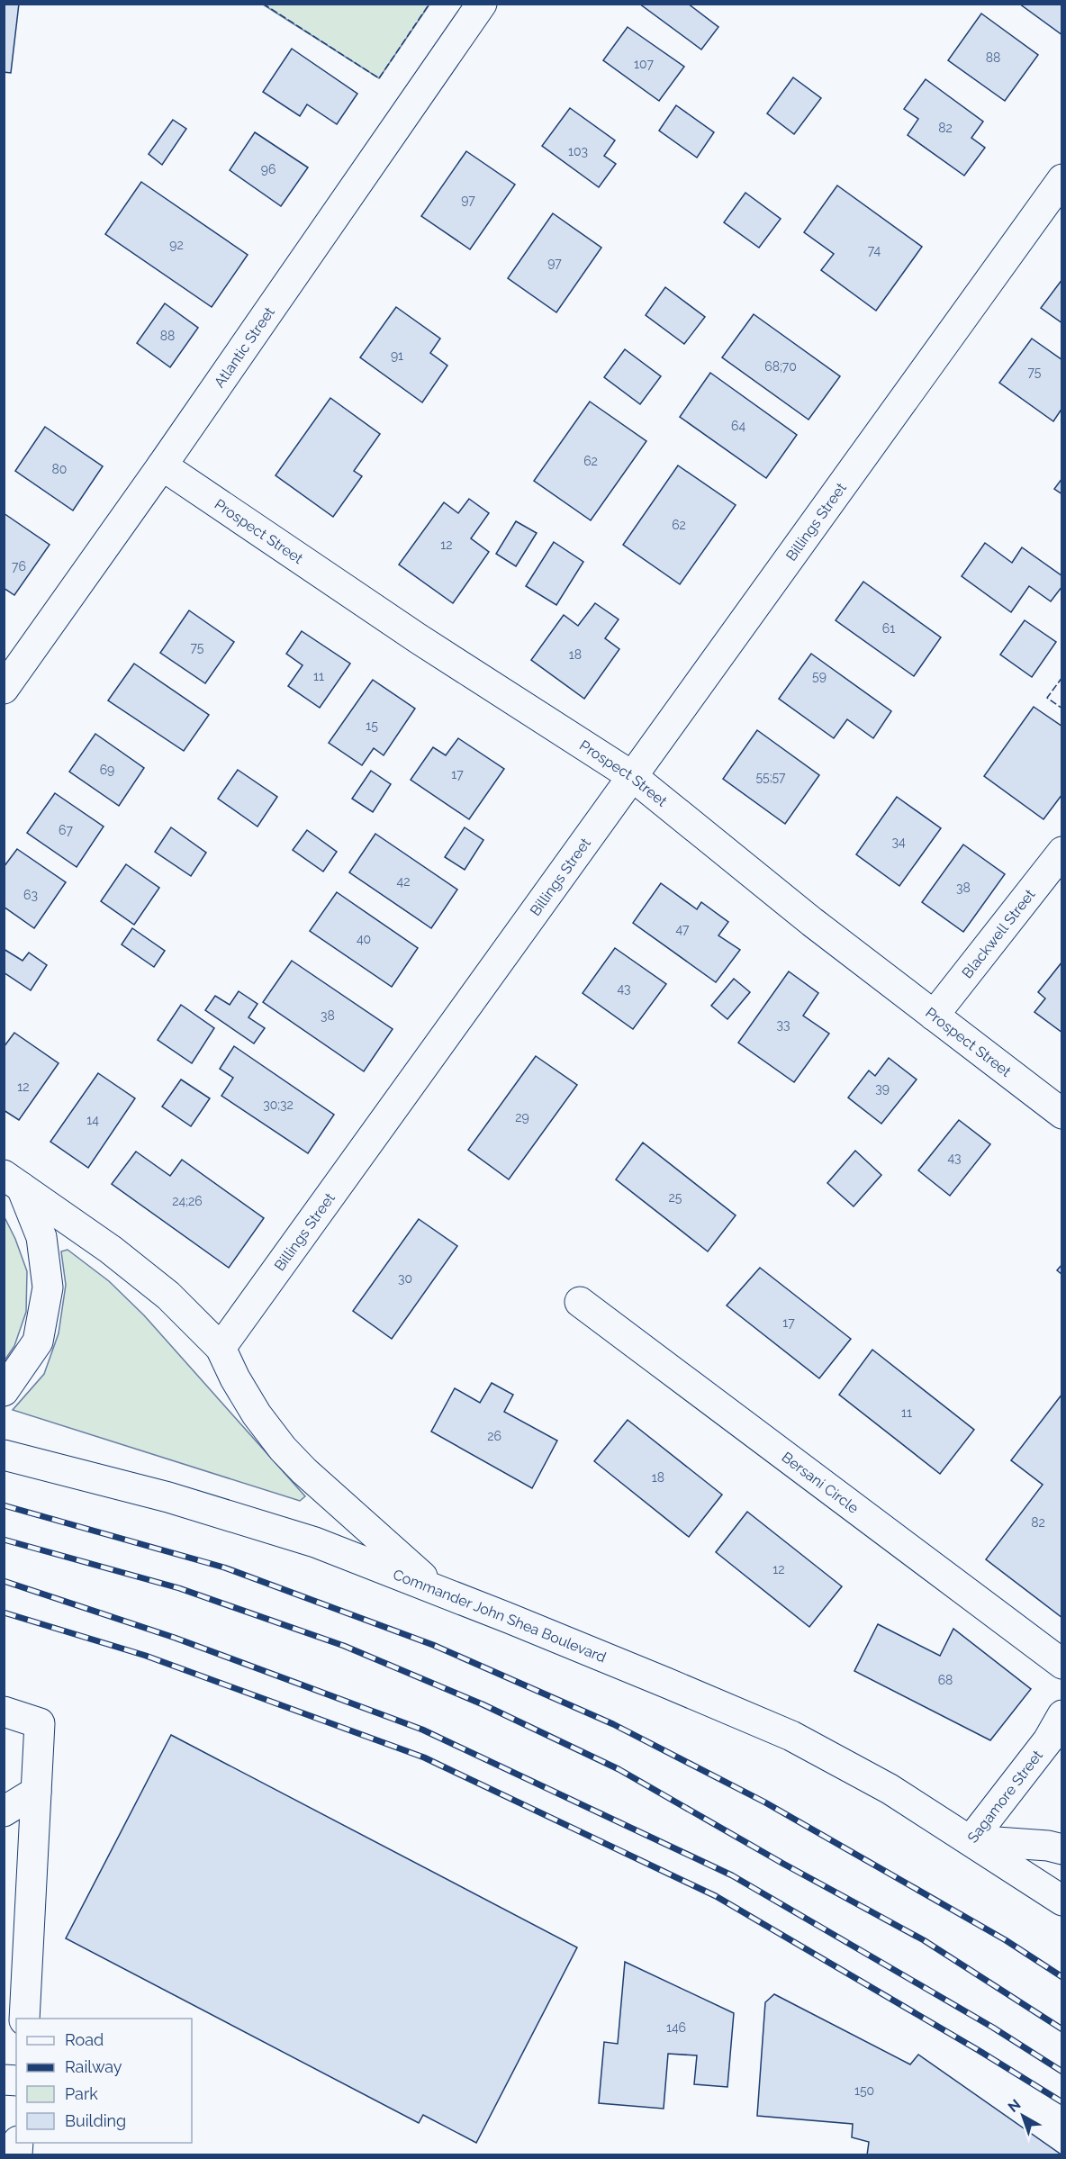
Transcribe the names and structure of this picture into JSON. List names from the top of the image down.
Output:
{
  "streets": {
    "street": [
      "Atlantic Street",
      "Billings Street",
      "Prospect Street",
      "Blackwell Street",
      "Bersani Circle",
      "Commander John Shea Boulevard",
      "Sagamore Street"
    ]
  },
  "crossings": [
    ["Atlantic Street", "Prospect Street"],
    ["Billings Street", "Prospect Street"],
    ["Prospect Street", "Blackwell Street"],
    ["Commander John Shea Boulevard", "Sagamore Street"]
  ],
  "house_numbers": [
    "88",
    "107",
    "82",
    "103",
    "96",
    "97",
    "92",
    "74",
    "97",
    "88",
    "91",
    "68;70",
    "75",
    "64",
    "62",
    "80",
    "62",
    "12",
    "76",
    "61",
    "75",
    "18",
    "11",
    "59",
    "15",
    "69",
    "17",
    "55;57",
    "67",
    "34",
    "42",
    "38",
    "63",
    "47",
    "40",
    "43",
    "38",
    "33",
    "12",
    "39",
    "30;32",
    "29",
    "14",
    "43",
    "25",
    "24;26",
    "30",
    "17",
    "11",
    "26",
    "18",
    "82",
    "12",
    "68",
    "146",
    "150"
  ],
  "legend": [
    "Road",
    "Railway",
    "Park",
    "Building"
  ],
  "north": "top left"
}
